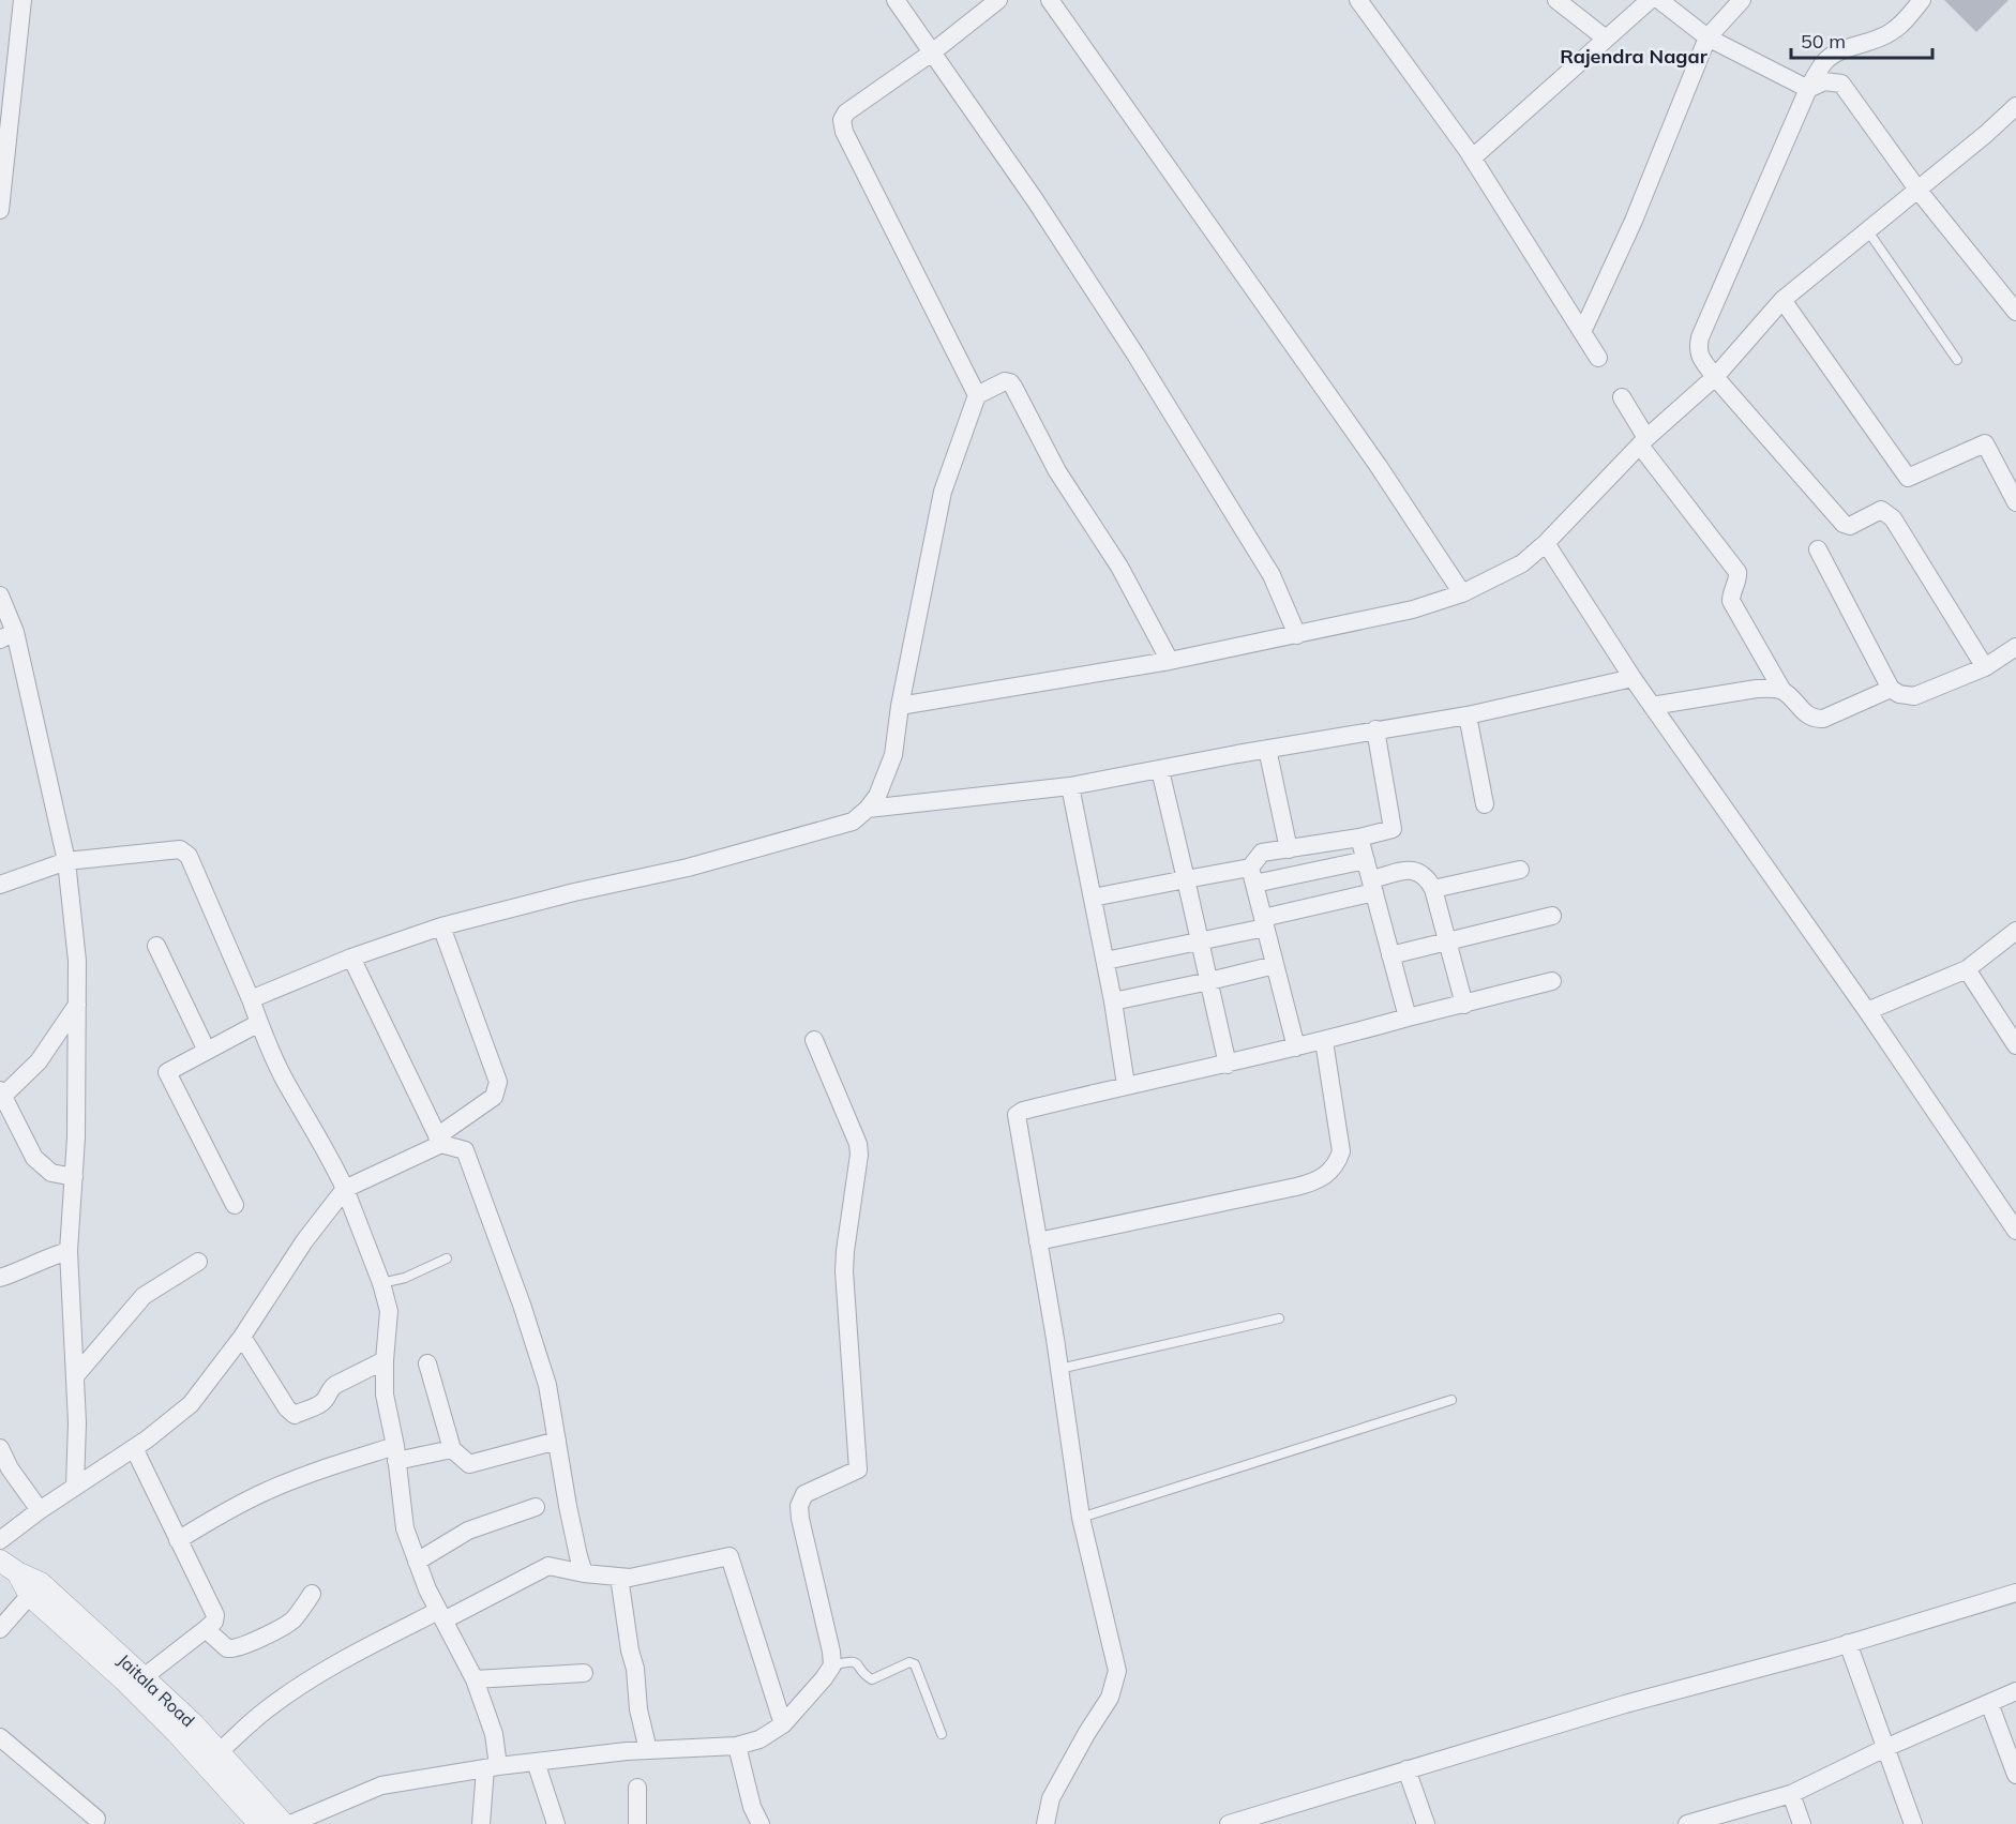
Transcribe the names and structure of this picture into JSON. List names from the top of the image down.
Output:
{
  "streets": {
    "street": ["Jaitala Road"]
  },
  "districts": ["Rajendra Nagar"],
  "scale_bar": "50 m"
}
